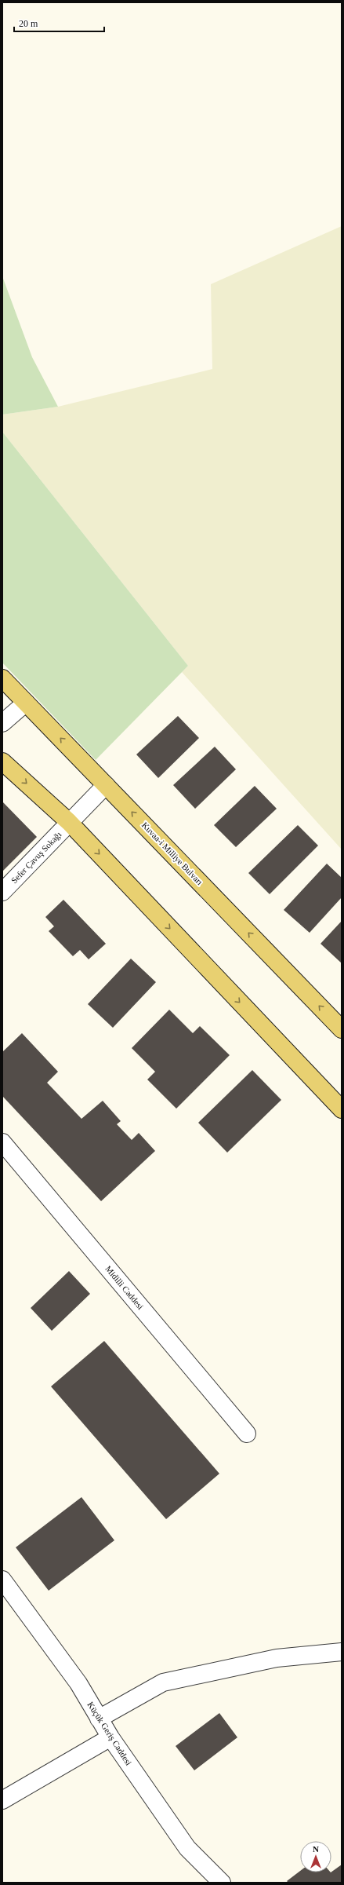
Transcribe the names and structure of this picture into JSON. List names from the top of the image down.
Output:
{
  "streets": {
    "main road": ["Kuvaa-i Milliye Bulvarı"],
    "street": ["Sefer Çavuş Sokağı", "Midilli Caddesi", "Küçük Geriş Caddesi"]
  },
  "crossings": [
    ["Kuvaa-i Milliye Bulvarı", "Sefer Çavuş Sokağı"]
  ],
  "scale_bar": "20 m",
  "north": "top"
}
